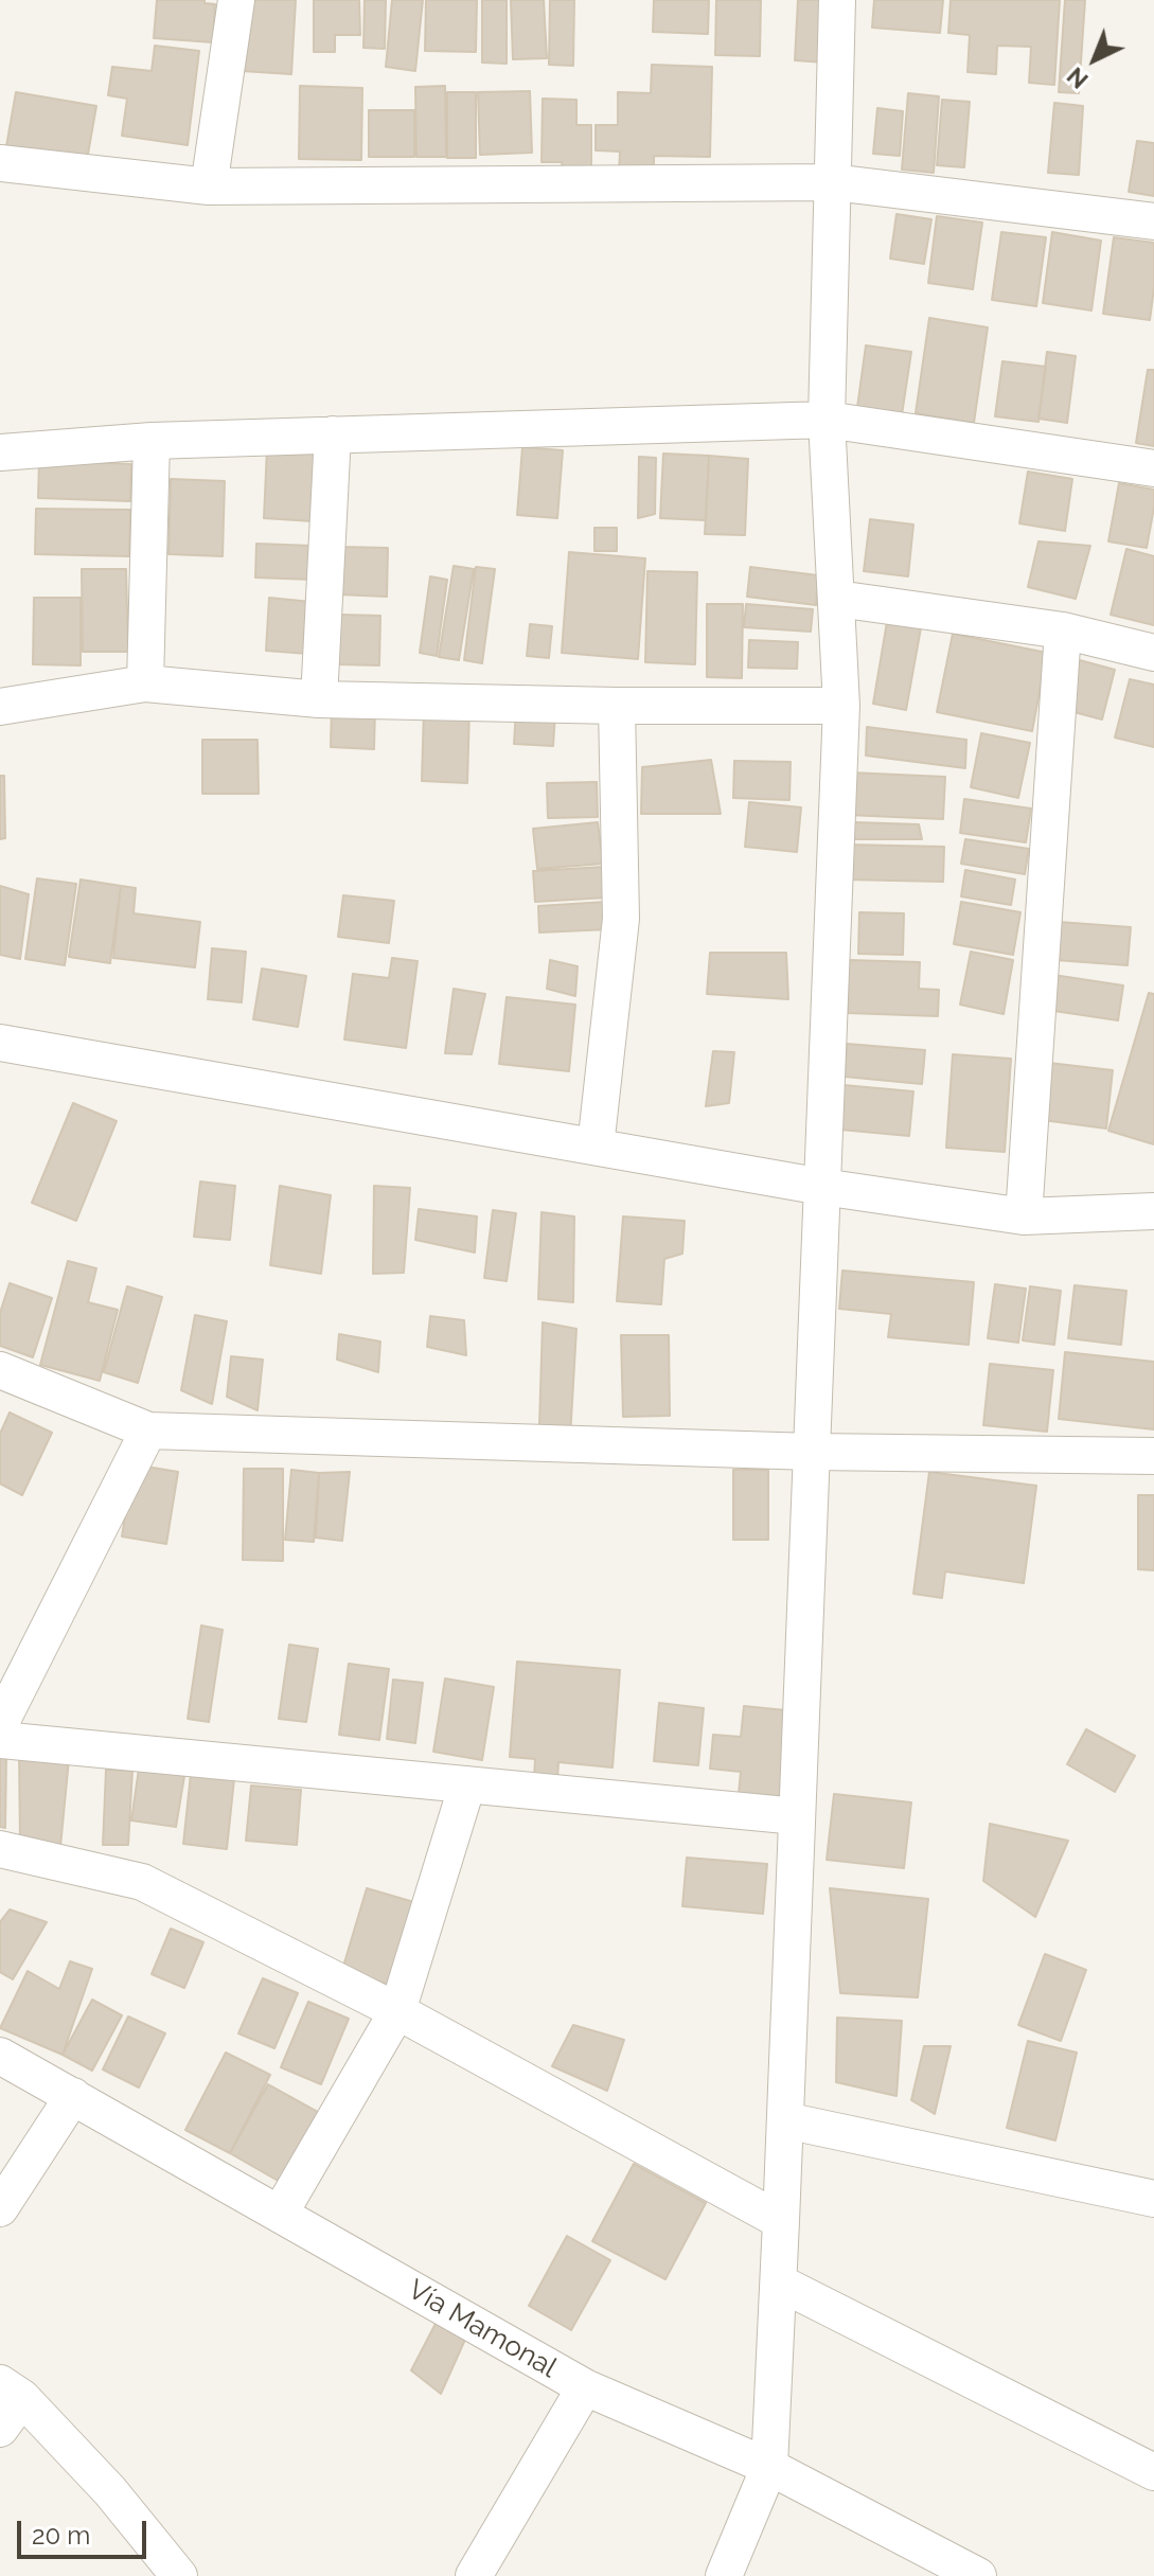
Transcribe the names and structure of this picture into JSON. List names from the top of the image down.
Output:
{
  "streets": {
    "street": ["Vía Mamonal"]
  },
  "scale_bar": "20 m",
  "north": "bottom left"
}
